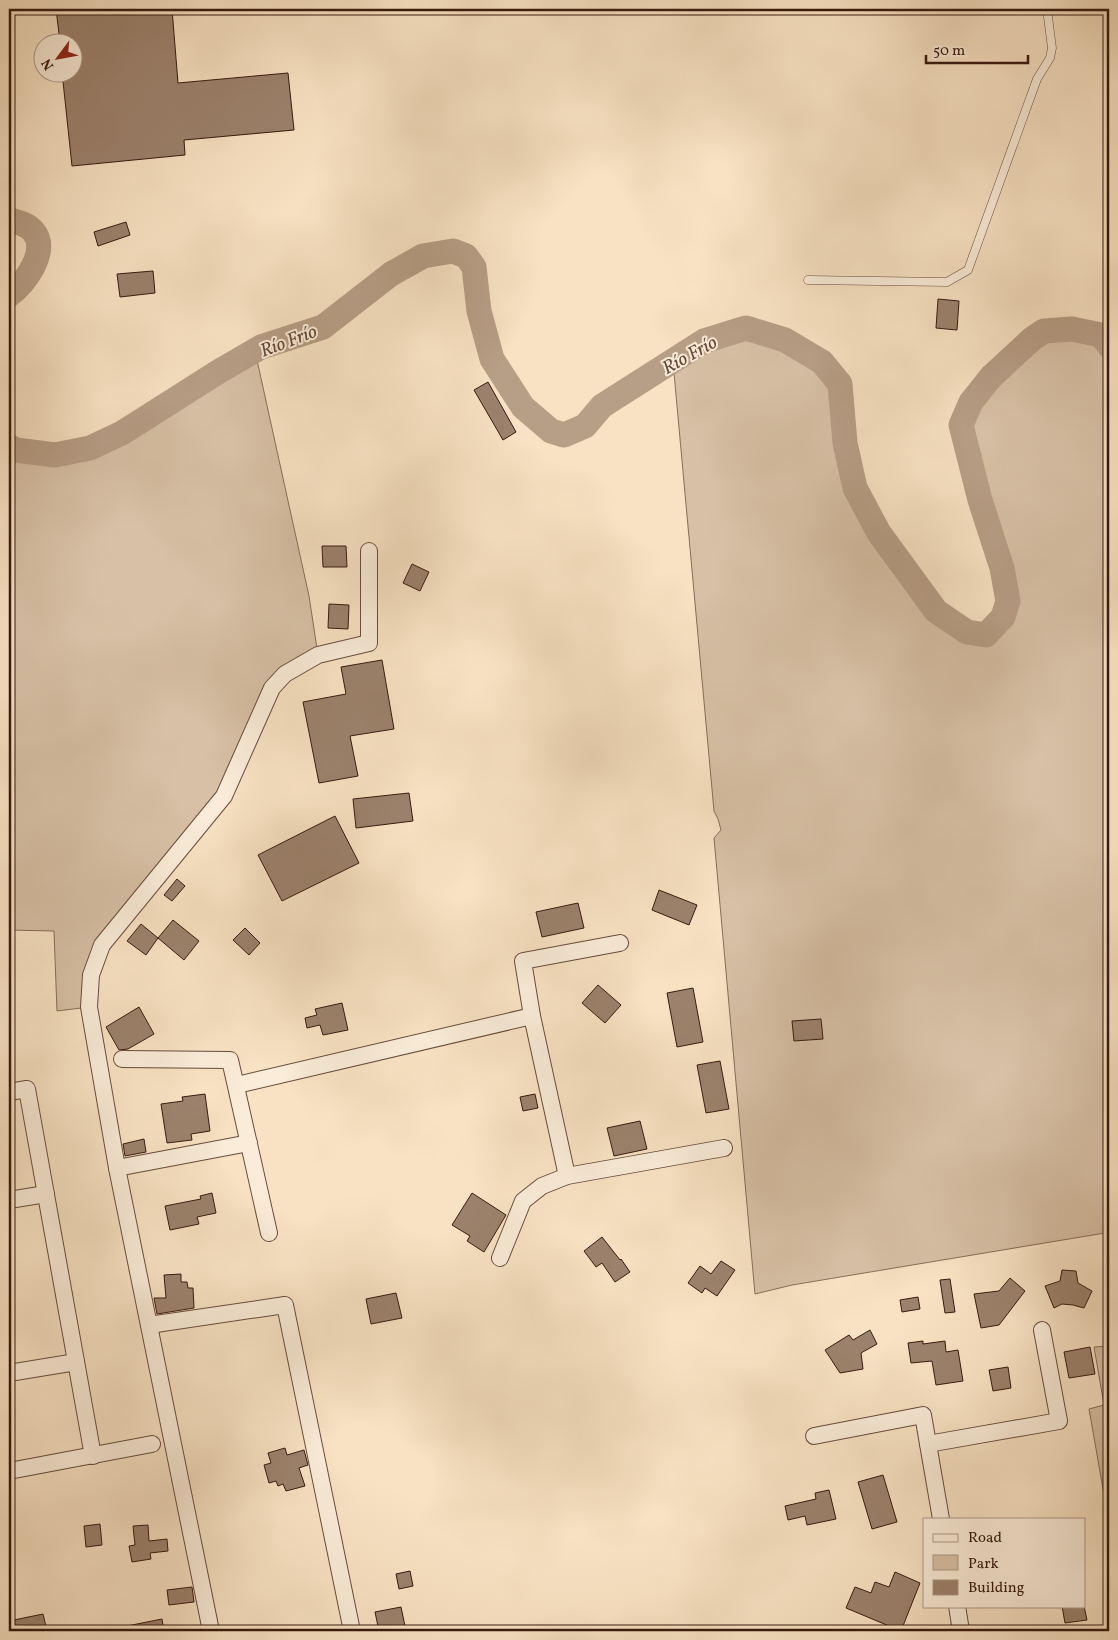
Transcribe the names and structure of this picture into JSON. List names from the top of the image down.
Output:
{
  "water": ["Río Frío"],
  "legend": ["Road", "Park", "Building"],
  "scale_bar": "50 m",
  "north": "bottom left"
}
